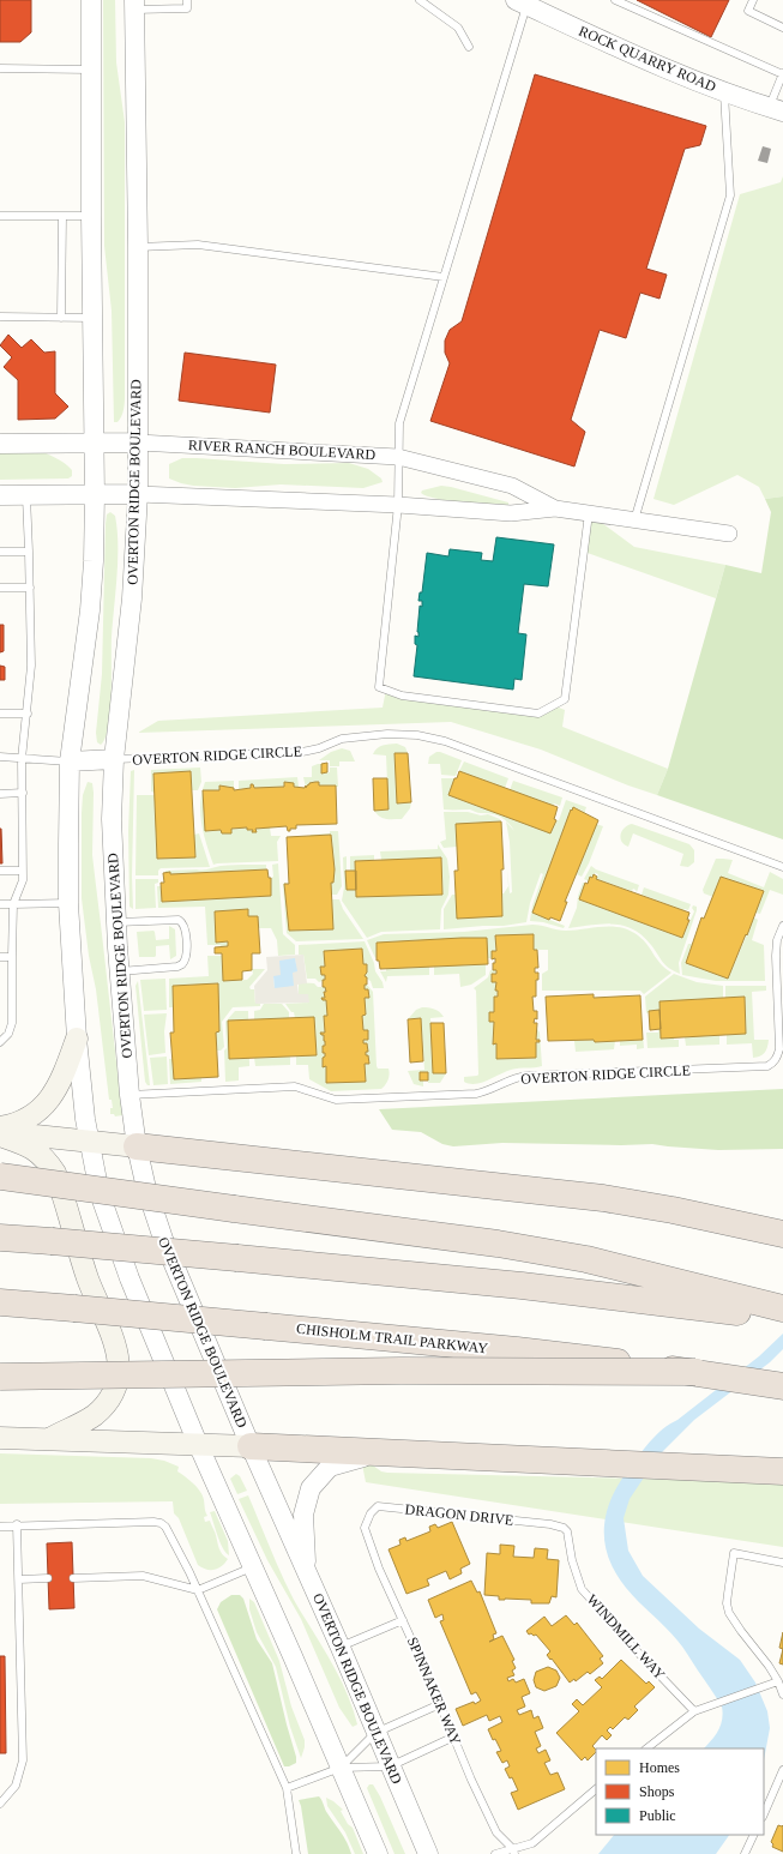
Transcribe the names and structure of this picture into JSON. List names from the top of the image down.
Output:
{
  "streets": {
    "highway": ["CHISHOLM TRAIL PARKWAY"],
    "street": ["ROCK QUARRY ROAD", "RIVER RANCH BOULEVARD", "OVERTON RIDGE BOULEVARD"],
    "lane": [
      "OVERTON RIDGE CIRCLE",
      "DRAGON DRIVE",
      "WINDMILL WAY",
      "SPINNAKER WAY"
    ]
  },
  "crossings": [
    ["RIVER RANCH BOULEVARD", "OVERTON RIDGE BOULEVARD"],
    ["OVERTON RIDGE BOULEVARD", "OVERTON RIDGE CIRCLE"],
    ["DRAGON DRIVE", "WINDMILL WAY"],
    ["DRAGON DRIVE", "SPINNAKER WAY"]
  ],
  "legend": ["Homes", "Shops", "Public"]
}
